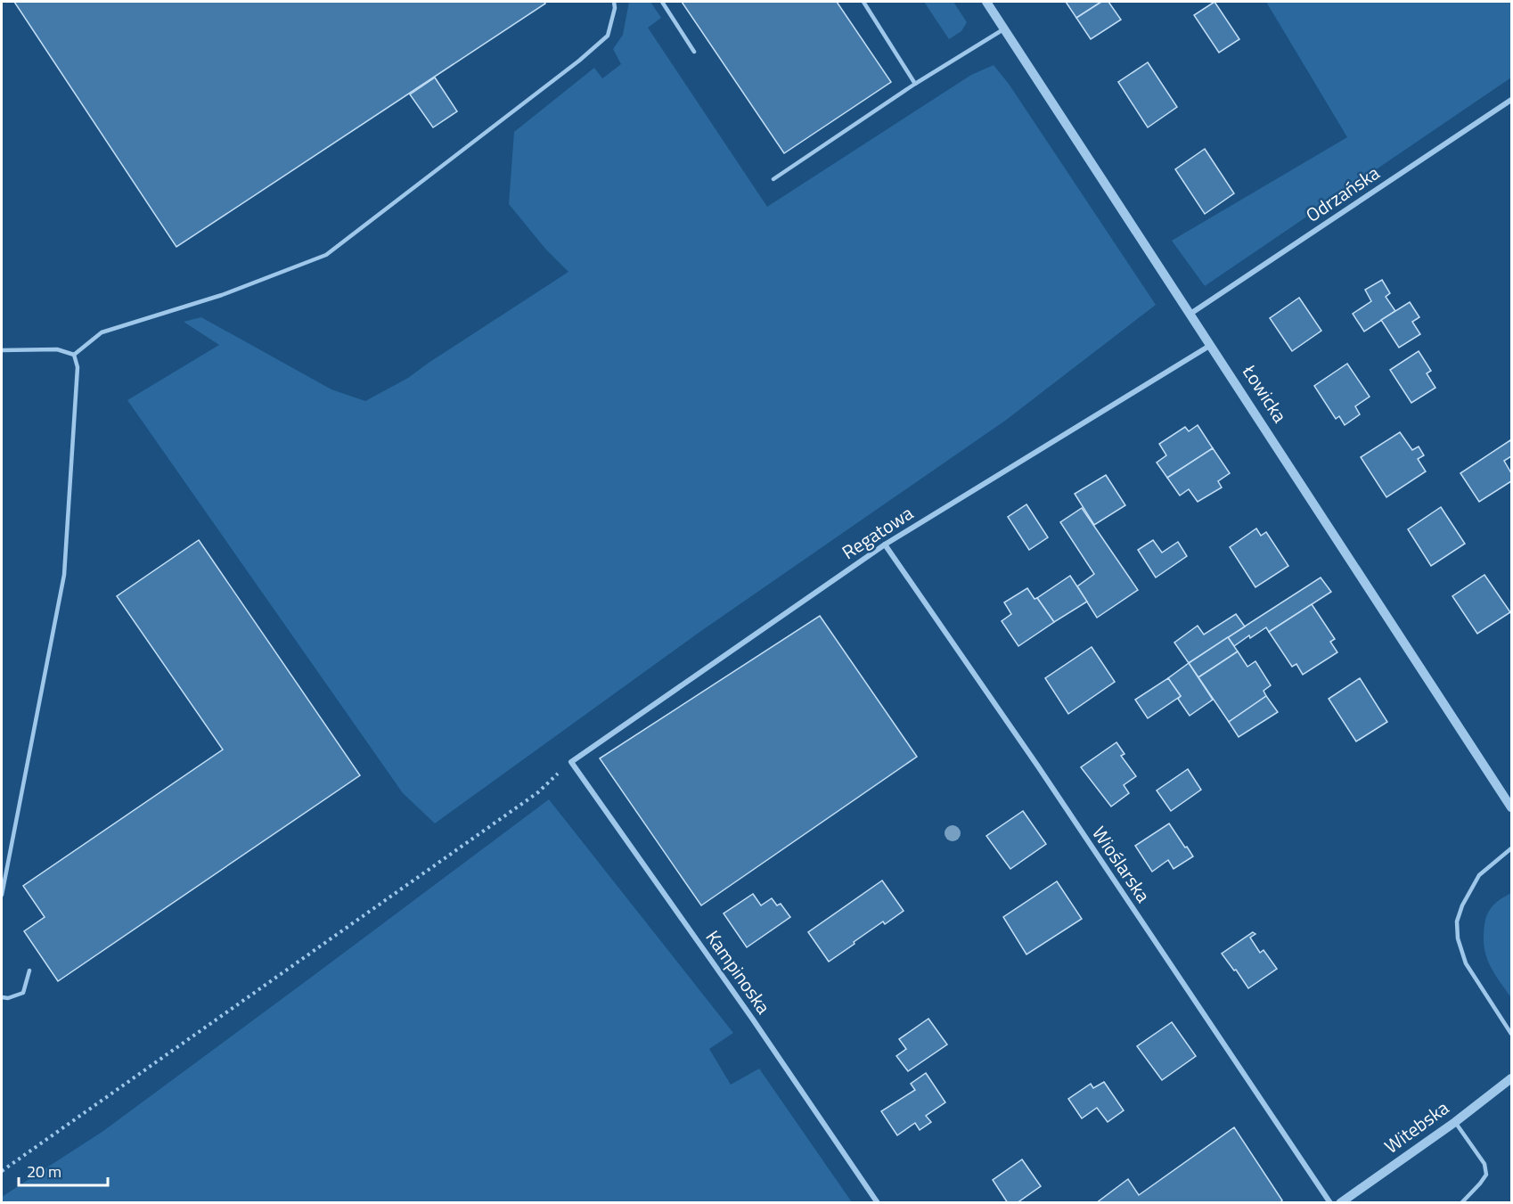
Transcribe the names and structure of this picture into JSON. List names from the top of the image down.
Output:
{
  "streets": {
    "street": [
      "Odrzańska",
      "Łowicka",
      "Regatowa",
      "Wioślarska",
      "Kampinoska",
      "Witebska"
    ]
  },
  "crossings": [
    ["Odrzańska", "Łowicka"],
    ["Łowicka", "Regatowa"],
    ["Regatowa", "Wioślarska"],
    ["Regatowa", "Kampinoska"]
  ],
  "scale_bar": "20 m"
}
